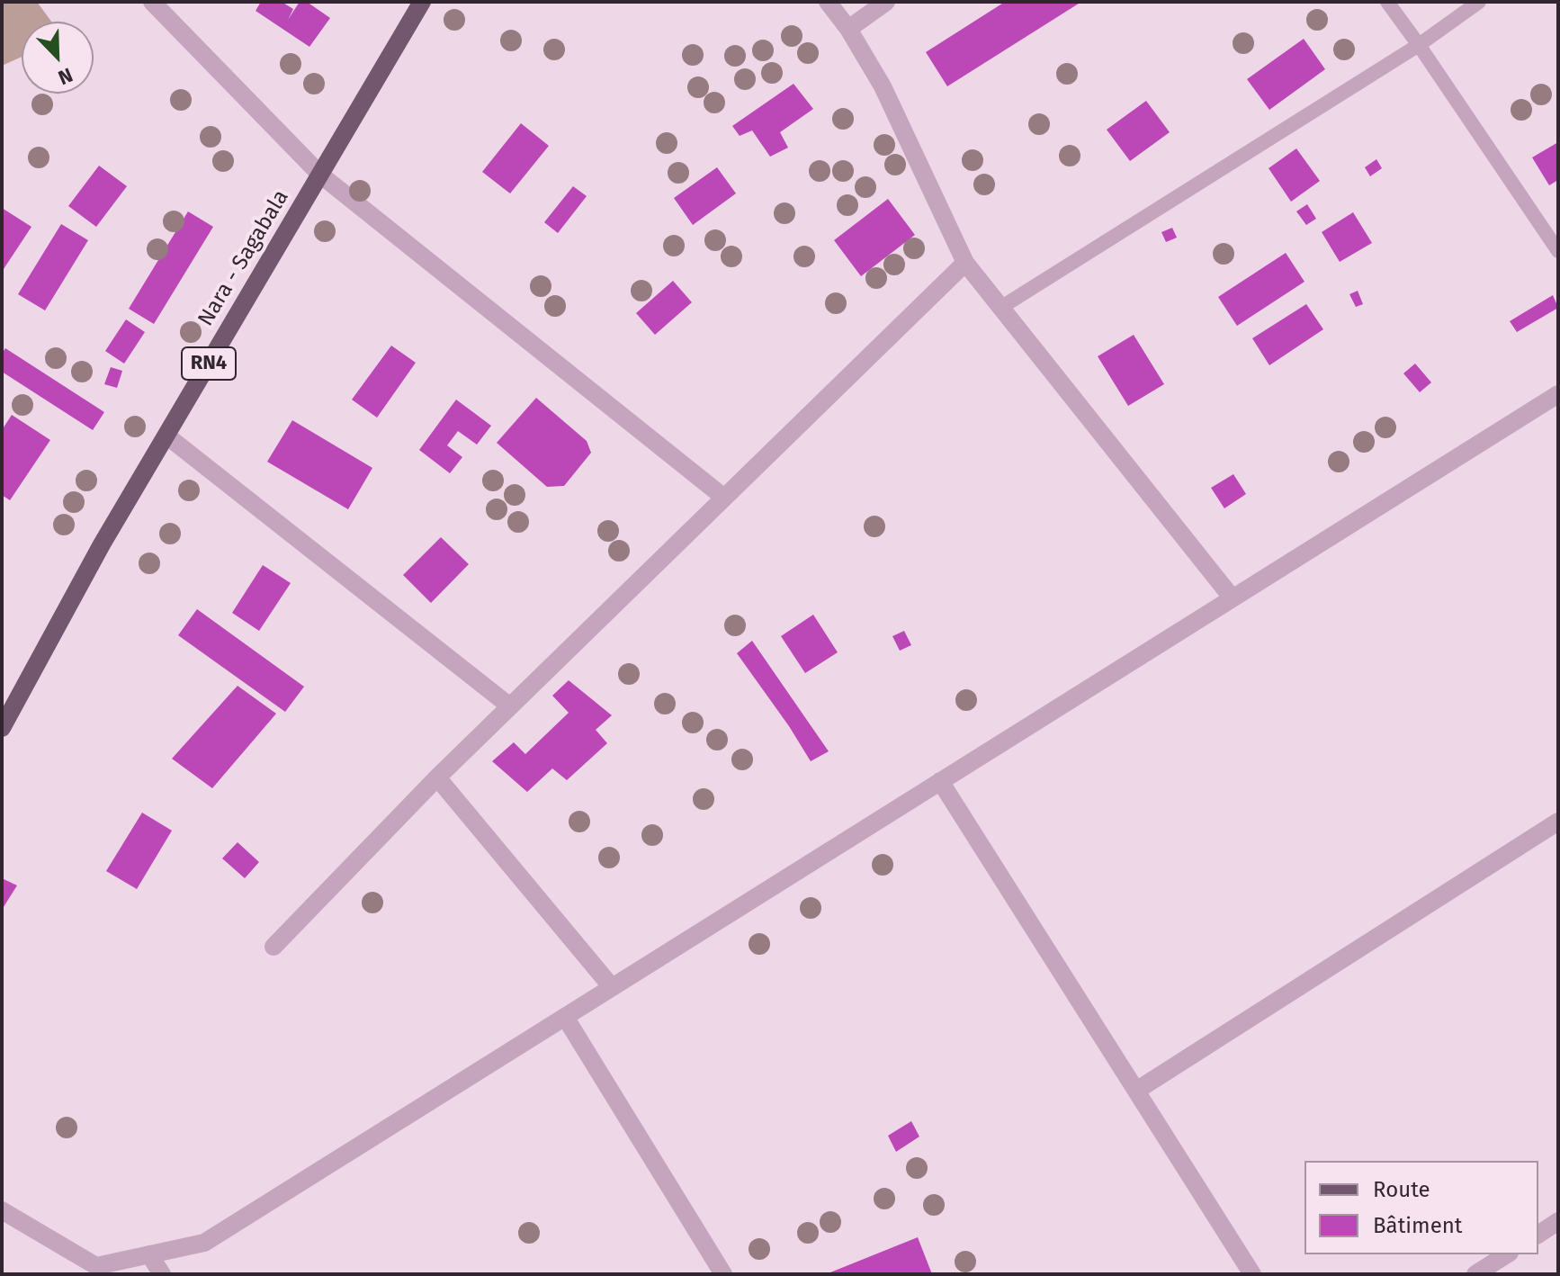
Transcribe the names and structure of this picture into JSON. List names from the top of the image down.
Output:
{
  "streets": {
    "main road": ["Nara - Sagabala", "RN4"]
  },
  "legend": ["Route", "Bâtiment"],
  "north": "bottom right"
}
